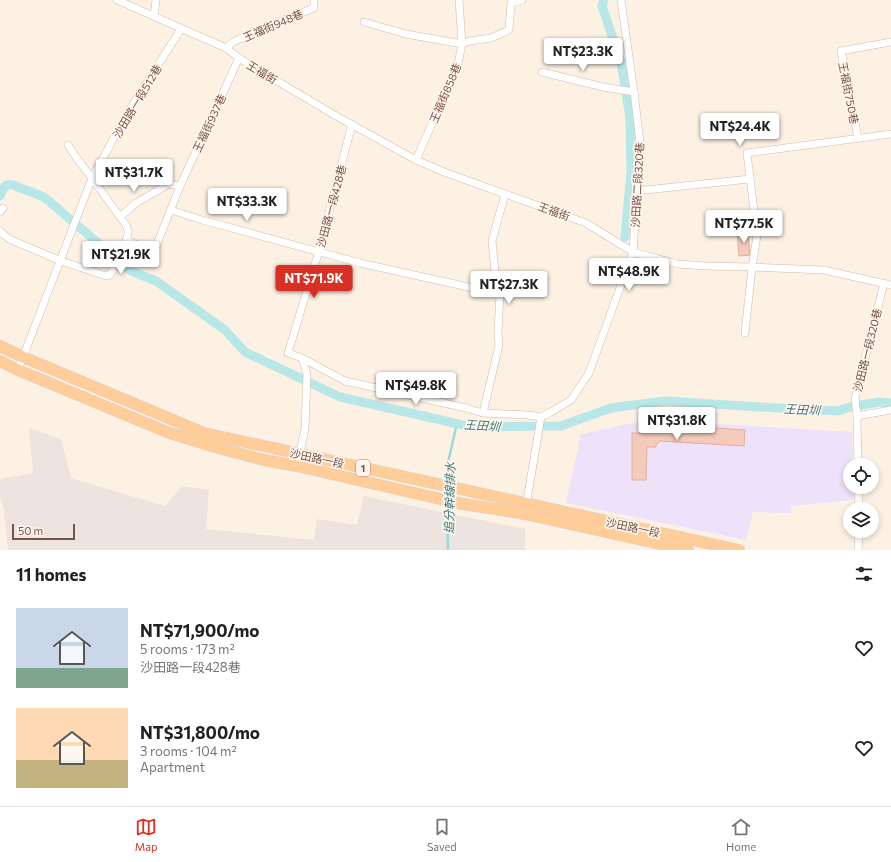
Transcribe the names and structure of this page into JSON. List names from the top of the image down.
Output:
{
  "streets": {
    "main road": ["沙田路一段", "1"],
    "street": [
      "王福街948巷",
      "王福街",
      "王福街858巷",
      "王福街750巷",
      "沙田路一段512巷",
      "王福街937巷",
      "沙田路二段320巷",
      "沙田路一段428巷",
      "沙田路一段320巷"
    ]
  },
  "crossings": [
    ["王福街", "王福街858巷"],
    ["王福街", "王福街750巷"],
    ["王福街", "王福街937巷"],
    ["王福街", "沙田路二段320巷"],
    ["王福街", "沙田路一段428巷"],
    ["王福街", "沙田路一段320巷"],
    ["沙田路一段512巷", "沙田路一段"]
  ],
  "water": ["王田圳", "追分幹線排水"],
  "scale_bar": "50 m",
  "page": {
    "price": [
      "NT$23.3K",
      "NT$24.4K",
      "NT$31.7K",
      "NT$33.3K",
      "NT$77.5K",
      "NT$21.9K",
      "NT$48.9K",
      "NT$71.9K",
      "NT$27.3K",
      "NT$49.8K",
      "NT$31.8K"
    ],
    "scale": "50 m",
    "heading": "11 homes",
    "list": [
      {
        "name": "NT$71,900/mo",
        "note": "5 rooms · 173 m² · 沙田路一段428巷"
      },
      {
        "name": "NT$31,800/mo",
        "note": "3 rooms · 104 m² · Apartment"
      }
    ],
    "tabs": ["Map", "Saved", "Home"]
  }
}
